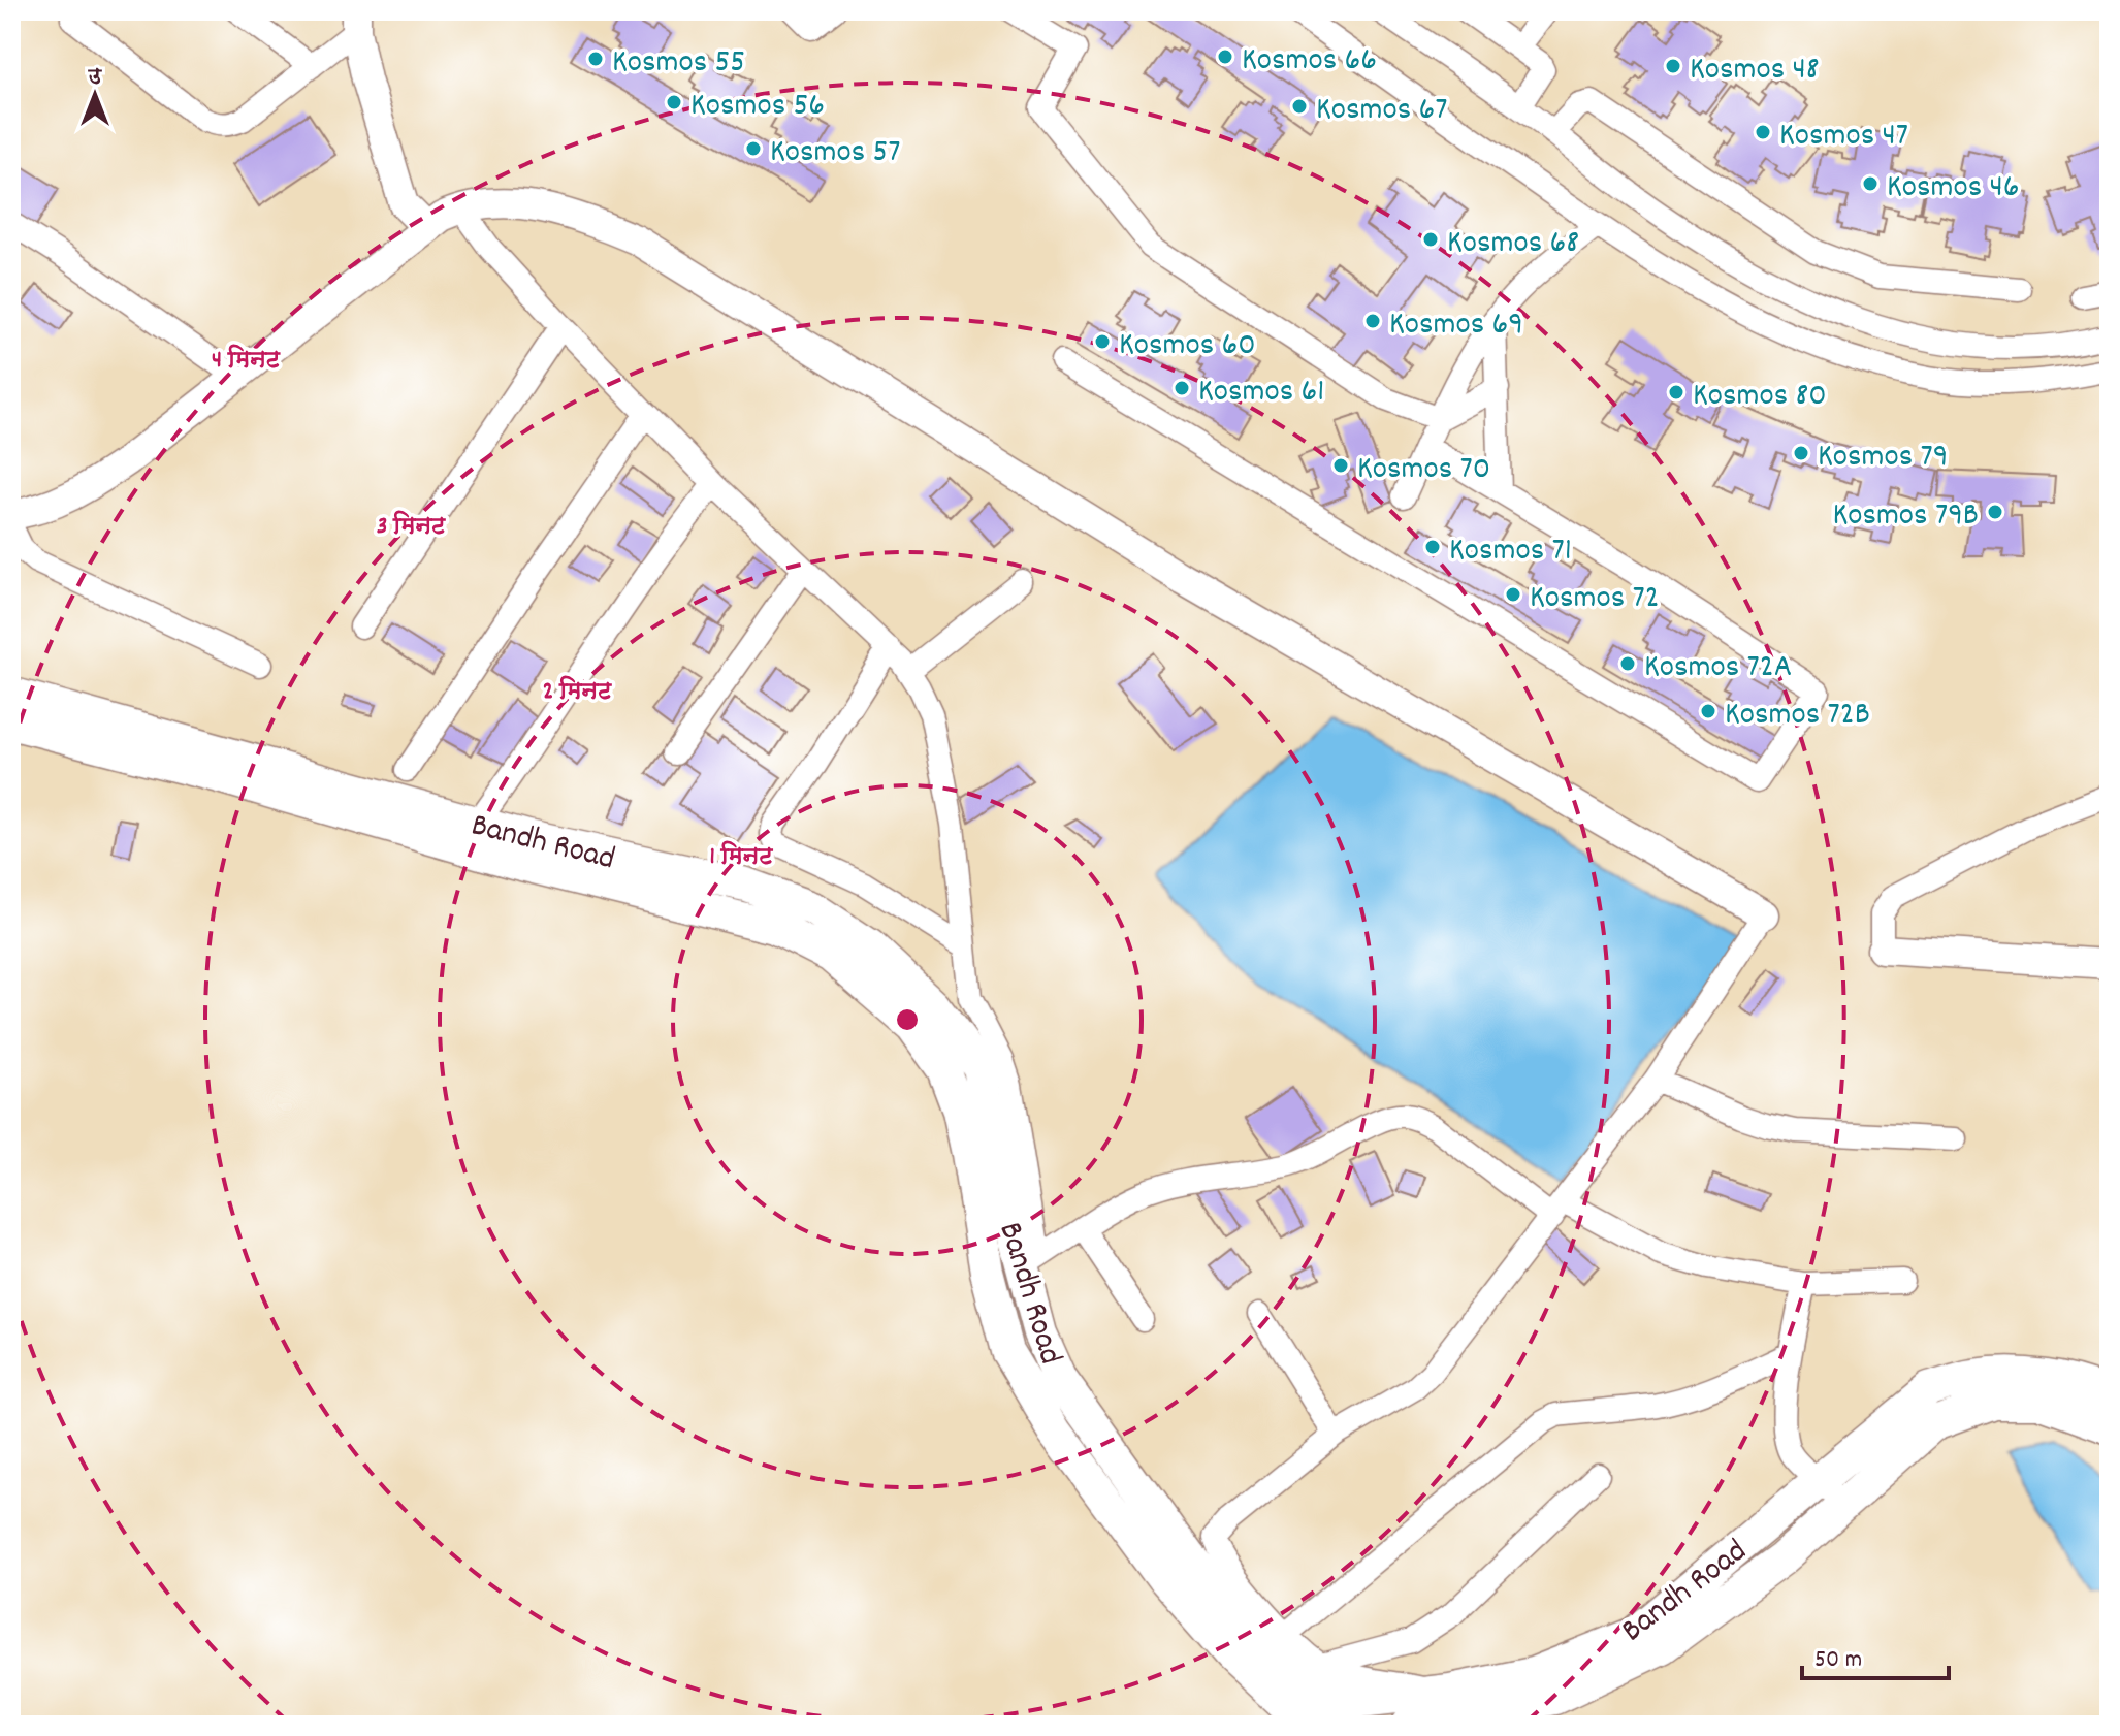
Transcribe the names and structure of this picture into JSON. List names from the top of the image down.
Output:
{
  "streets": {
    "main road": ["Bandh Road"]
  },
  "places": [
    "Kosmos 66",
    "Kosmos 55",
    "Kosmos 48",
    "Kosmos 56",
    "Kosmos 67",
    "Kosmos 47",
    "Kosmos 57",
    "Kosmos 46",
    "Kosmos 68",
    "Kosmos 69",
    "Kosmos 60",
    "Kosmos 61",
    "Kosmos 80",
    "Kosmos 79",
    "Kosmos 70",
    "Kosmos 79B",
    "Kosmos 71",
    "Kosmos 72",
    "Kosmos 72A",
    "Kosmos 72B"
  ],
  "scale_bar": "50 m",
  "north": "top",
  "rings": [
    "4 मिनट",
    "3 मिनट",
    "2 मिनट",
    "1 मिनट"
  ]
}
